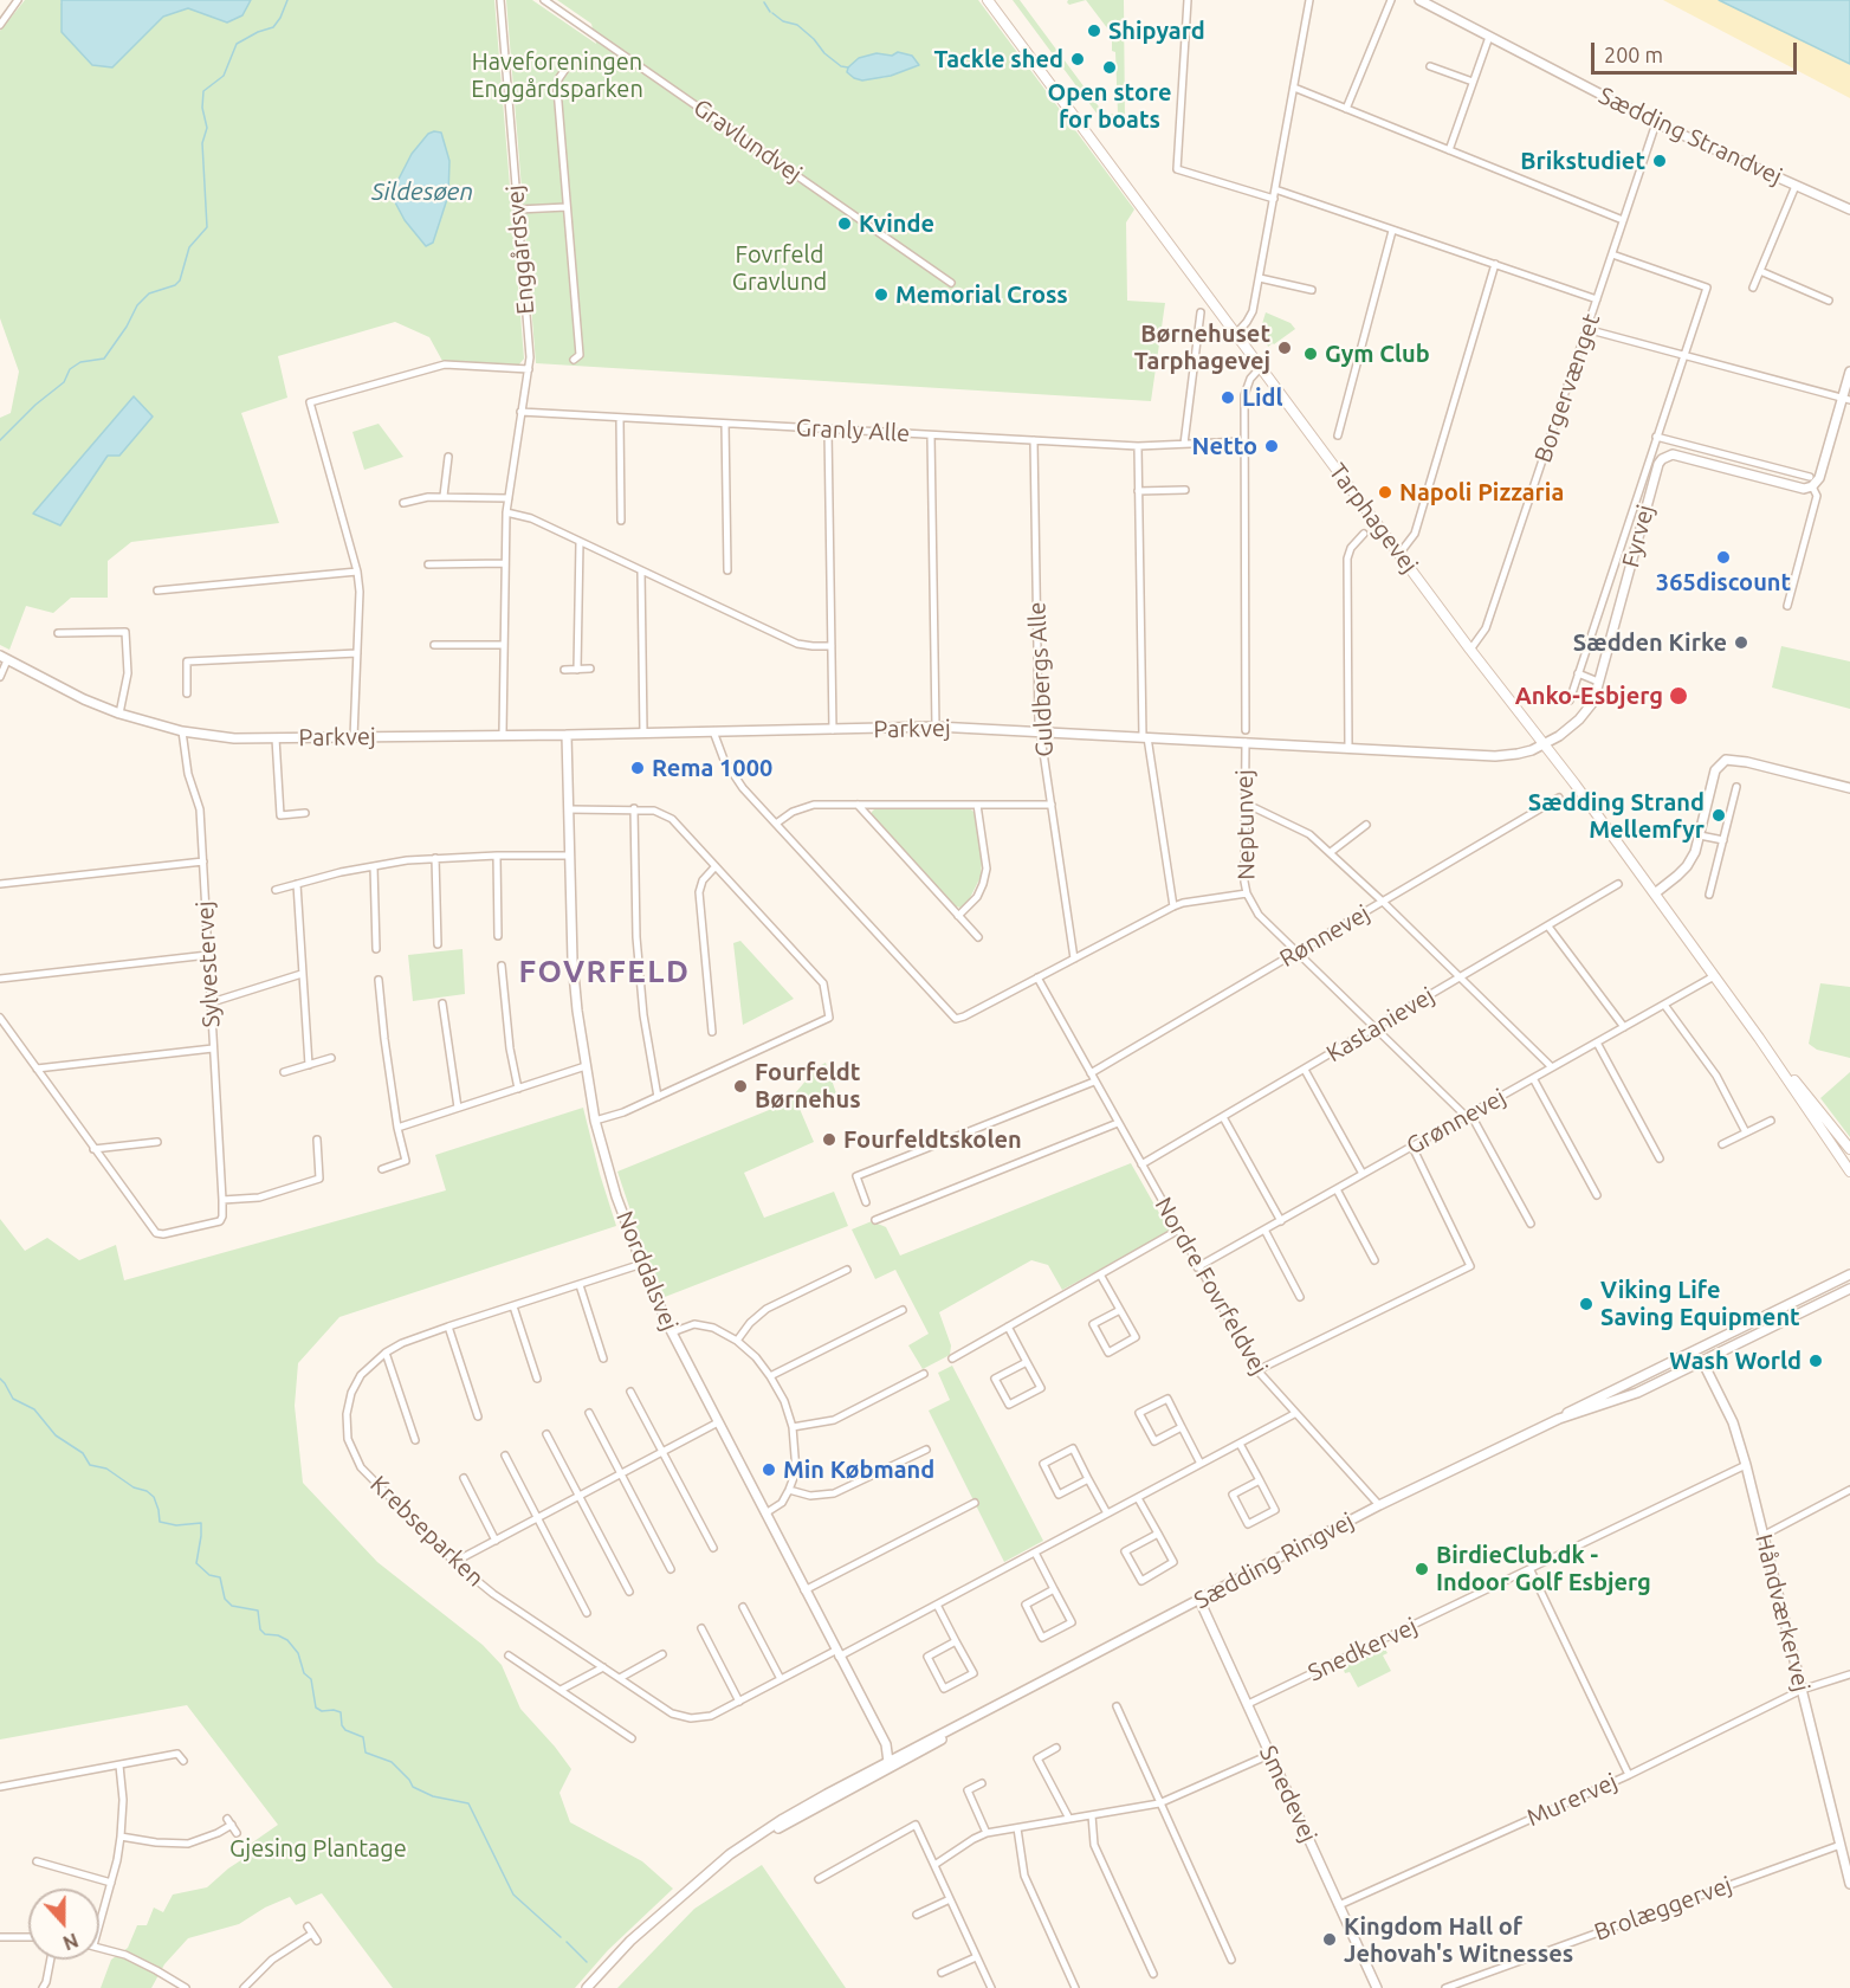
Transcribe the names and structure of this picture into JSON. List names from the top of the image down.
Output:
{
  "streets": {
    "main road": ["Tarphagevej"],
    "street": [
      "Sædding Strandvej",
      "Gravlundvej",
      "Enggårdsvej",
      "Borgervænget",
      "Granly Alle",
      "Fyrvej",
      "Guldbergs Alle",
      "Parkvej",
      "Neptunvej",
      "Rønnevej",
      "Sylvestervej",
      "Kastanievej",
      "Grønnevej",
      "Norddalsvej",
      "Nordre Fovrfeldvej",
      "Krebseparken",
      "Sædding Ringvej",
      "Håndværkervej",
      "Snedkervej",
      "Smedevej",
      "Murervej",
      "Brolæggervej"
    ]
  },
  "crossings": [
    ["Sædding Strandvej", "Borgervænget"],
    ["Enggårdsvej", "Granly Alle"],
    ["Enggårdsvej", "Parkvej"],
    ["Borgervænget", "Tarphagevej"],
    ["Granly Alle", "Guldbergs Alle"],
    ["Tarphagevej", "Fyrvej"],
    ["Tarphagevej", "Parkvej"],
    ["Tarphagevej", "Grønnevej"],
    ["Fyrvej", "Parkvej"],
    ["Guldbergs Alle", "Parkvej"],
    ["Parkvej", "Neptunvej"],
    ["Parkvej", "Sylvestervej"],
    ["Parkvej", "Norddalsvej"],
    ["Neptunvej", "Rønnevej"],
    ["Neptunvej", "Kastanievej"],
    ["Neptunvej", "Grønnevej"],
    ["Rønnevej", "Nordre Fovrfeldvej"],
    ["Kastanievej", "Nordre Fovrfeldvej"],
    ["Grønnevej", "Nordre Fovrfeldvej"],
    ["Norddalsvej", "Krebseparken"],
    ["Norddalsvej", "Sædding Ringvej"],
    ["Nordre Fovrfeldvej", "Krebseparken"],
    ["Nordre Fovrfeldvej", "Sædding Ringvej"],
    ["Sædding Ringvej", "Håndværkervej"],
    ["Sædding Ringvej", "Smedevej"],
    ["Håndværkervej", "Snedkervej"],
    ["Håndværkervej", "Murervej"],
    ["Håndværkervej", "Brolæggervej"],
    ["Snedkervej", "Smedevej"],
    ["Smedevej", "Murervej"]
  ],
  "districts": ["FOVRFELD"],
  "water": ["Sildesøen"],
  "parks": ["Haveforeningen Enggårdsparken", "Fovrfeld Gravlund", "Gjesing Plantage"],
  "places": [
    "Shipyard",
    "Tackle shed",
    "Open store for boats",
    "Brikstudiet",
    "Kvinde",
    "Memorial Cross",
    "Børnehuset Tarphagevej",
    "Gym Club",
    "Lidl",
    "Netto",
    "Napoli Pizzaria",
    "365discount",
    "Sædden Kirke",
    "Anko-Esbjerg",
    "Rema 1000",
    "Sædding Strand Mellemfyr",
    "Fourfeldt Børnehus",
    "Fourfeldtskolen",
    "Viking Life Saving Equipment",
    "Wash World",
    "Min Købmand",
    "BirdieClub.dk - Indoor Golf Esbjerg",
    "Kingdom Hall of Jehovah's Witnesses"
  ],
  "scale_bar": "200 m",
  "north": "bottom"
}
